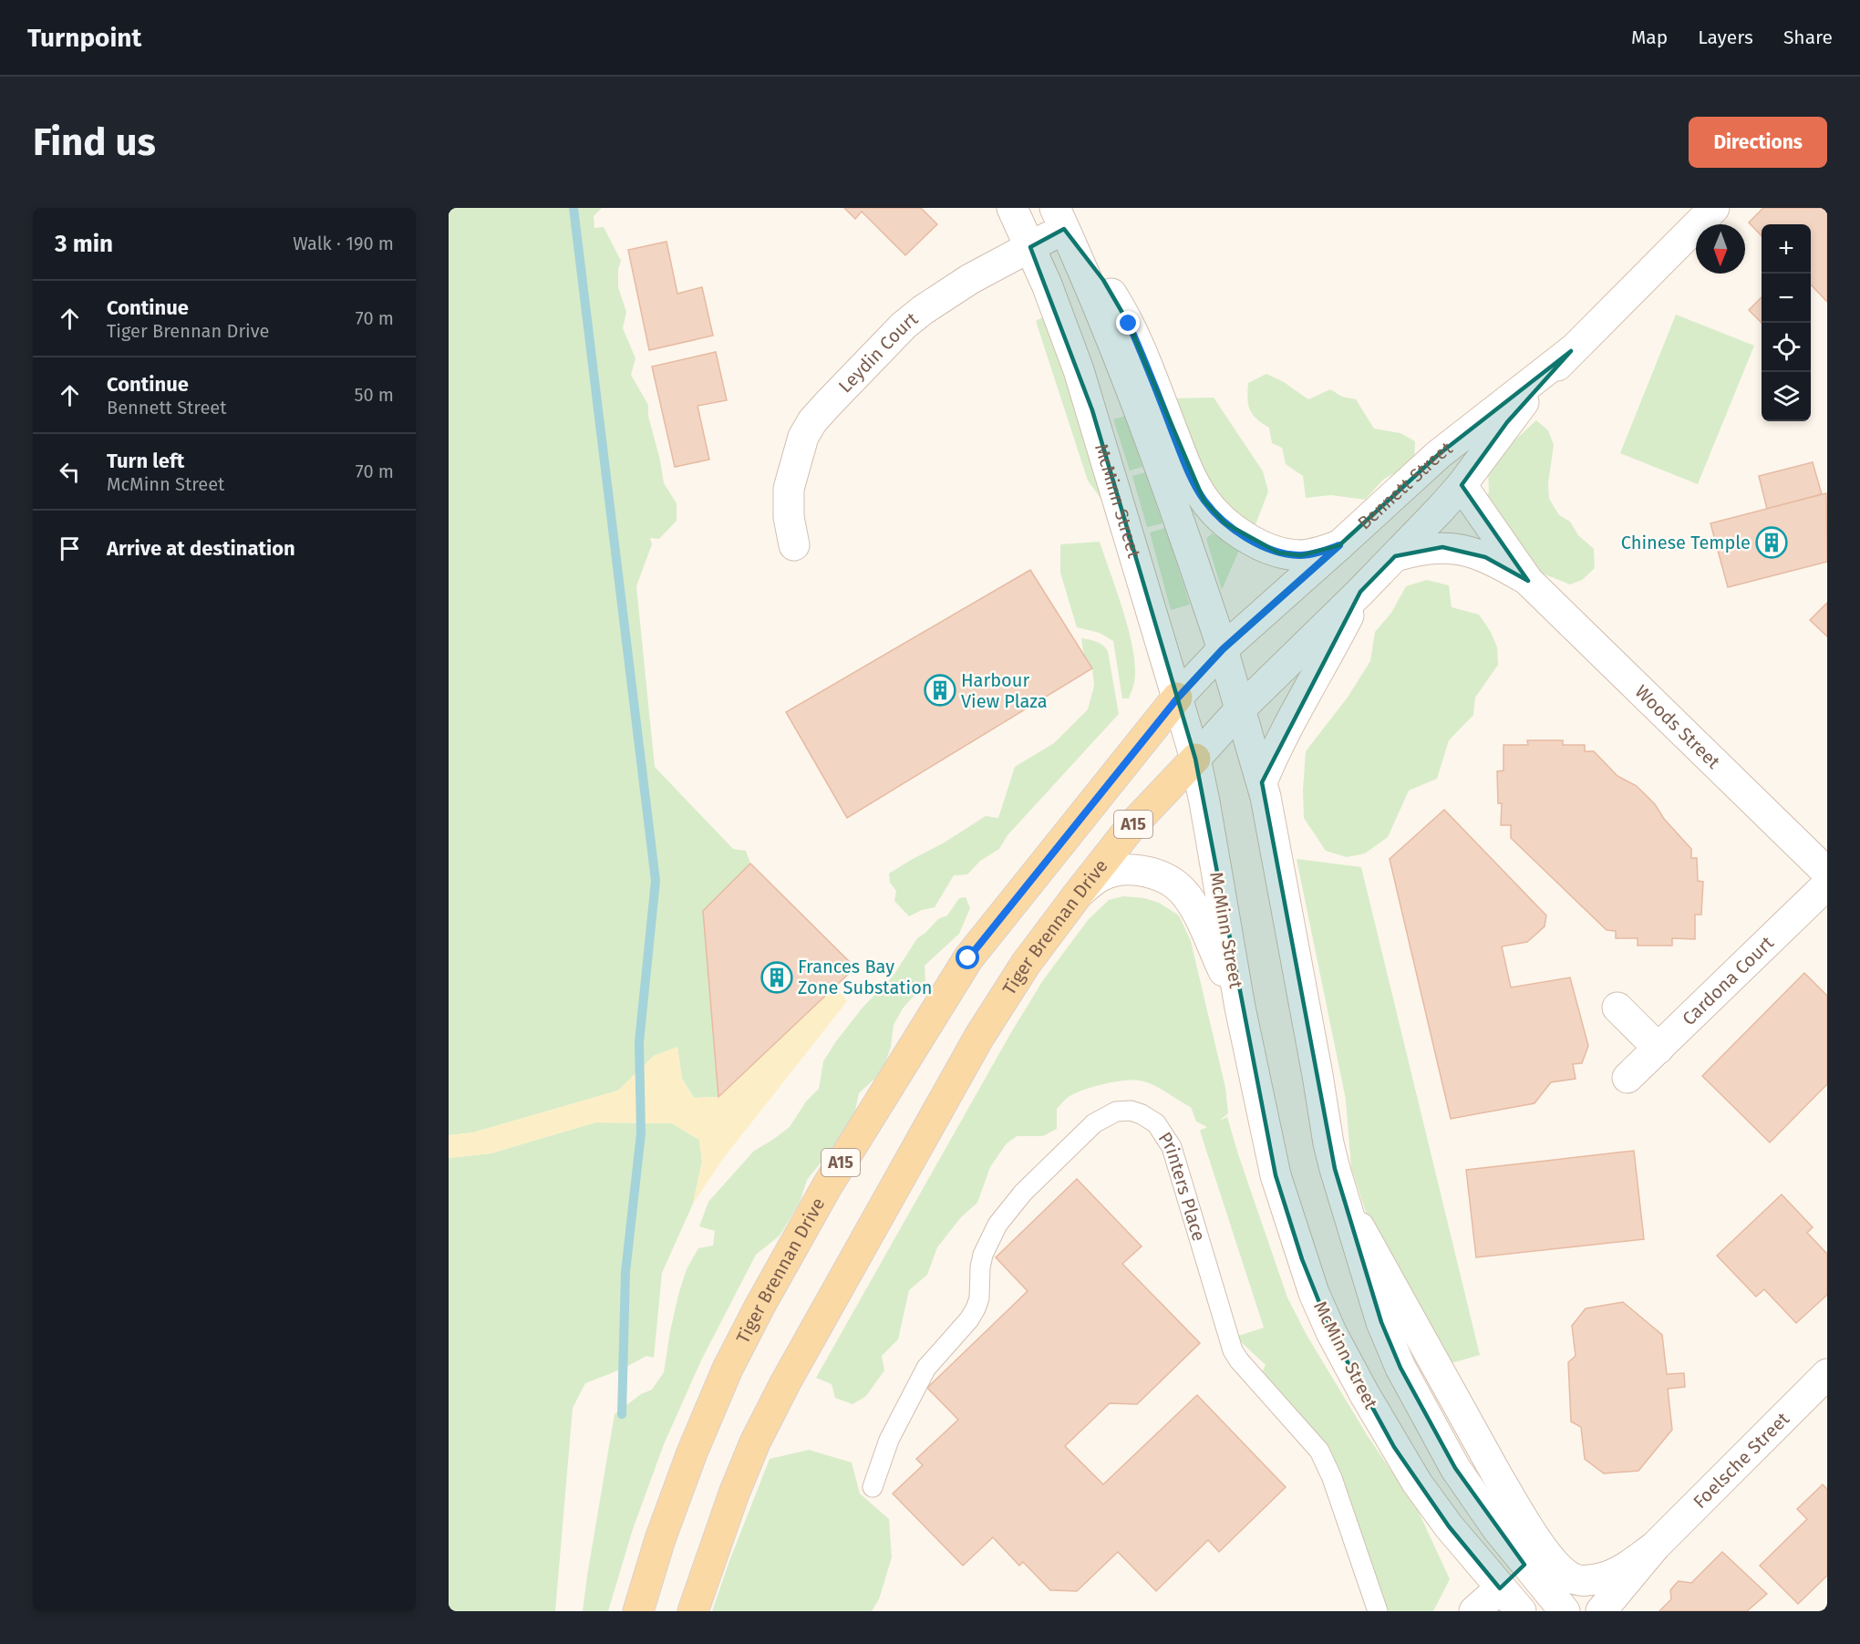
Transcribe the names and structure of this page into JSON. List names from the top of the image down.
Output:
{
  "streets": {
    "main road": ["A15", "Tiger Brennan Drive"],
    "street": [
      "Leydin Court",
      "Bennett Street",
      "McMinn Street",
      "Woods Street",
      "Cardona Court",
      "Foelsche Street"
    ],
    "lane": ["Printers Place"]
  },
  "crossings": [
    ["Leydin Court", "McMinn Street"],
    ["Bennett Street", "McMinn Street"],
    ["Bennett Street", "Woods Street"],
    ["Bennett Street", "Tiger Brennan Drive"],
    ["McMinn Street", "Tiger Brennan Drive"]
  ],
  "places": {
    "building": ["Chinese Temple", "Harbour View Plaza", "Frances Bay Zone Substation"]
  },
  "north": "bottom",
  "page": {
    "header": "Turnpoint",
    "nav": ["Map", "Layers", "Share"],
    "buttons": "Directions",
    "title": "Find us",
    "heading": ["3 min", "Walk · 190 m"],
    "map_buttons": ["+", "−"],
    "list": [
      ["Continue", "Tiger Brennan Drive", "70 m"],
      ["Continue", "Bennett Street", "50 m"],
      ["Turn left", "McMinn Street", "70 m"],
      "Arrive at destination"
    ]
  }
}
